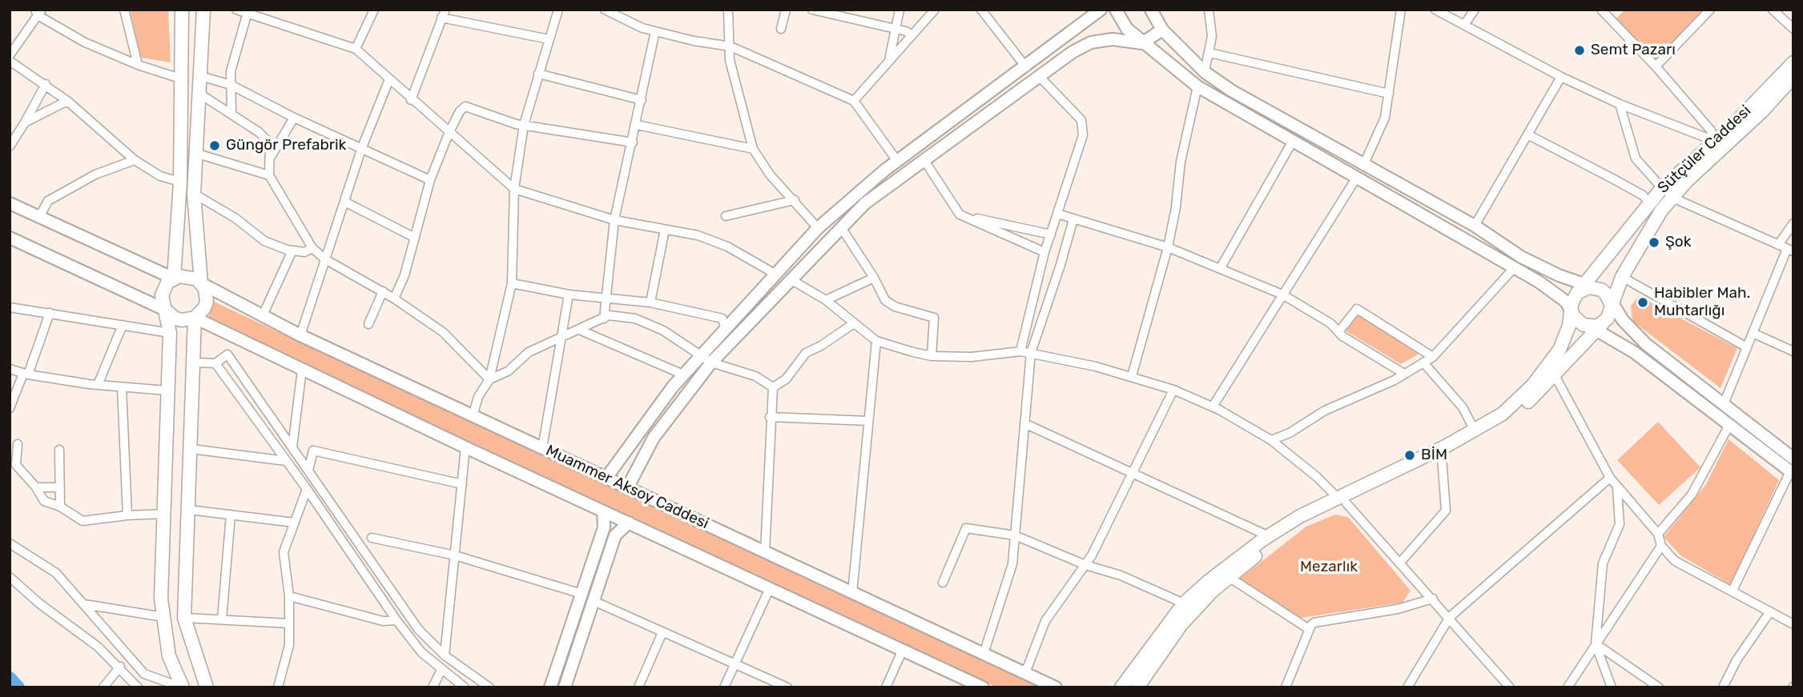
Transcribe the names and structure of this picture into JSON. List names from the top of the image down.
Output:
{
  "streets": {
    "main road": ["Sütçüler Caddesi"],
    "street": ["Muammer Aksoy Caddesi"]
  },
  "parks": ["Mezarlık"],
  "places": [
    "Semt Pazarı",
    "Güngör Prefabrik",
    "Şok",
    "Habibler Mah. Muhtarlığı",
    "BİM"
  ]
}
